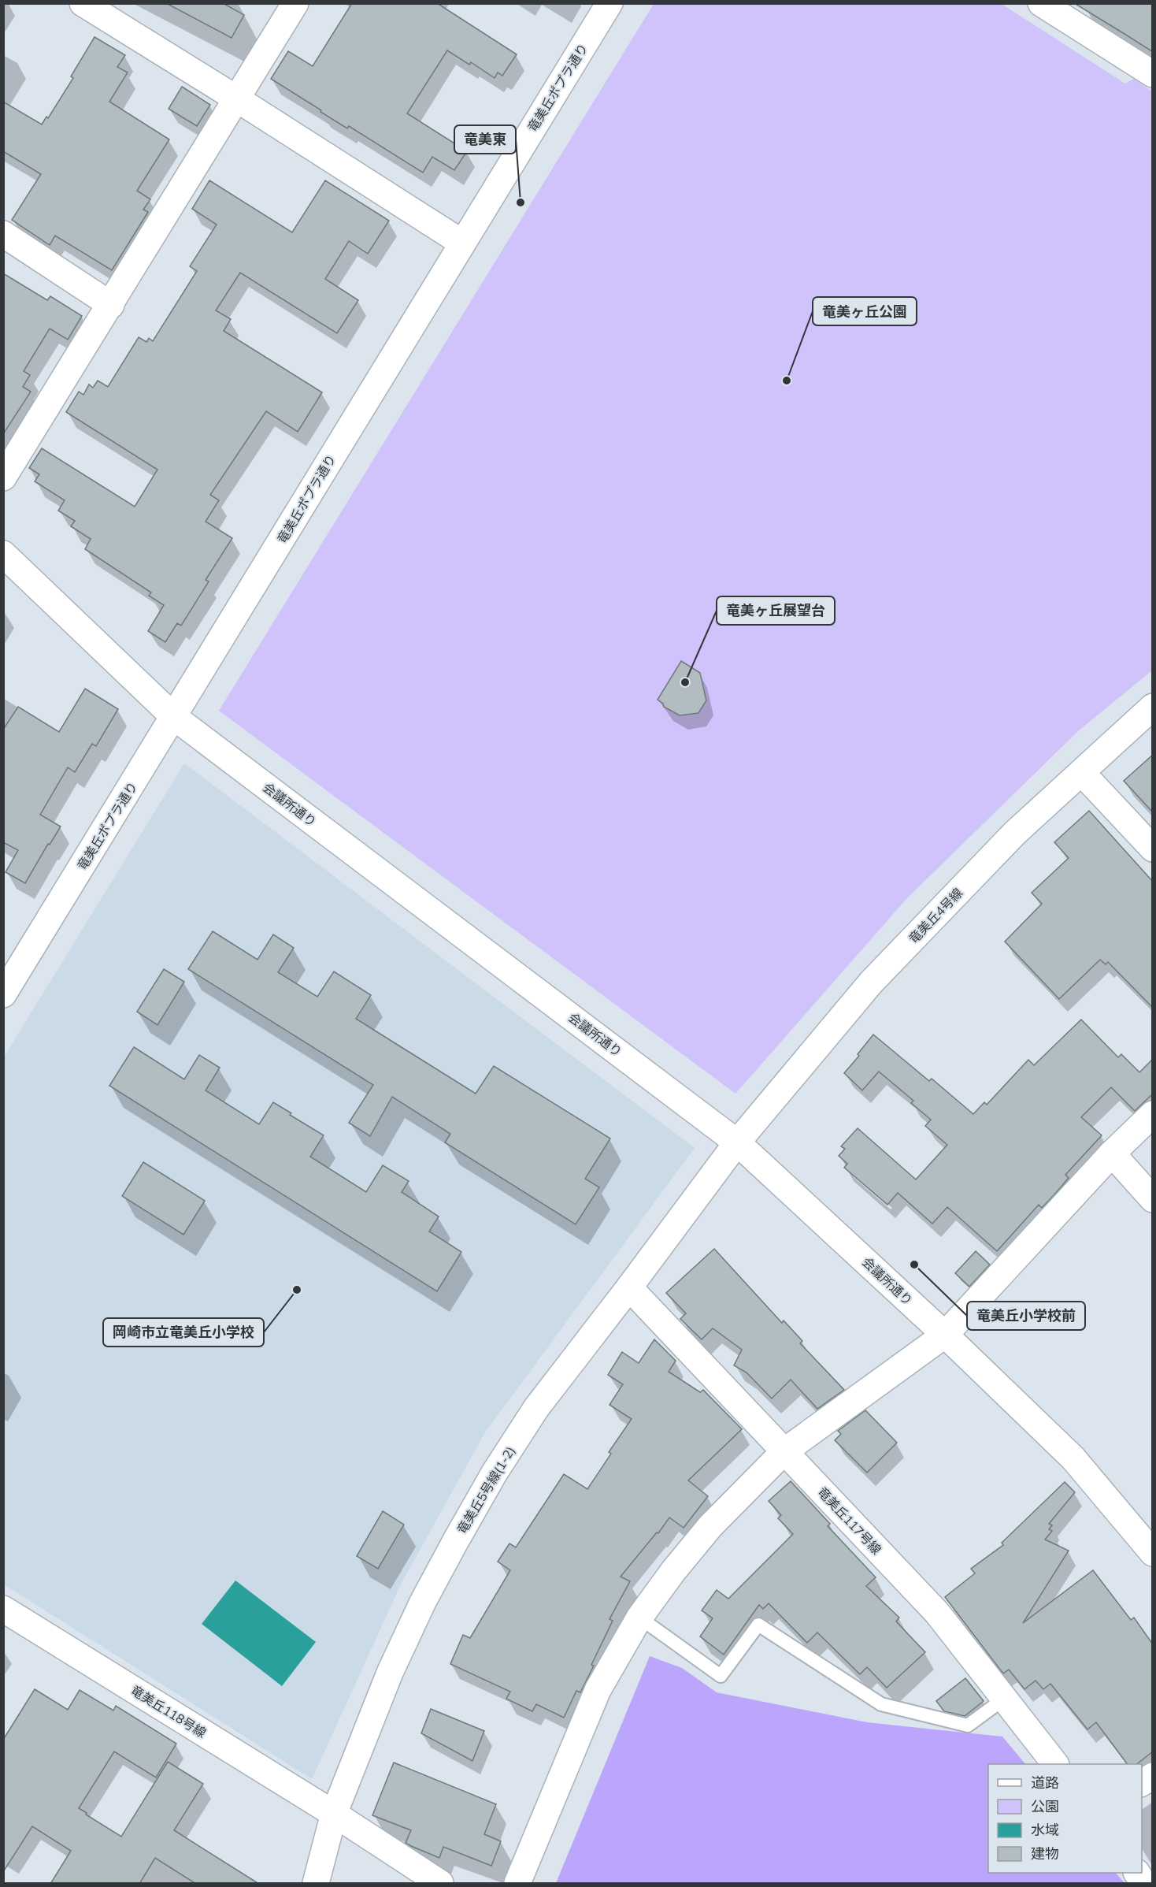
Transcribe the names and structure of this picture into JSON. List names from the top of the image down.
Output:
{
  "streets": {
    "street": [
      "竜美丘ポプラ通り",
      "会議所通り",
      "竜美丘4号線",
      "竜美丘5号線(1-2)",
      "竜美丘117号線",
      "竜美丘118号線"
    ]
  },
  "crossings": [
    ["竜美丘ポプラ通り", "会議所通り"],
    ["会議所通り", "竜美丘4号線"],
    ["会議所通り", "竜美丘5号線(1-2)"],
    ["竜美丘4号線", "竜美丘5号線(1-2)"],
    ["竜美丘5号線(1-2)", "竜美丘117号線"],
    ["竜美丘5号線(1-2)", "竜美丘118号線"]
  ],
  "places": [
    "竜美東",
    "竜美ヶ丘公園",
    "竜美ヶ丘展望台",
    "竜美丘小学校前",
    "岡崎市立竜美丘小学校"
  ],
  "legend": [
    "道路",
    "公園",
    "水域",
    "建物"
  ]
}
